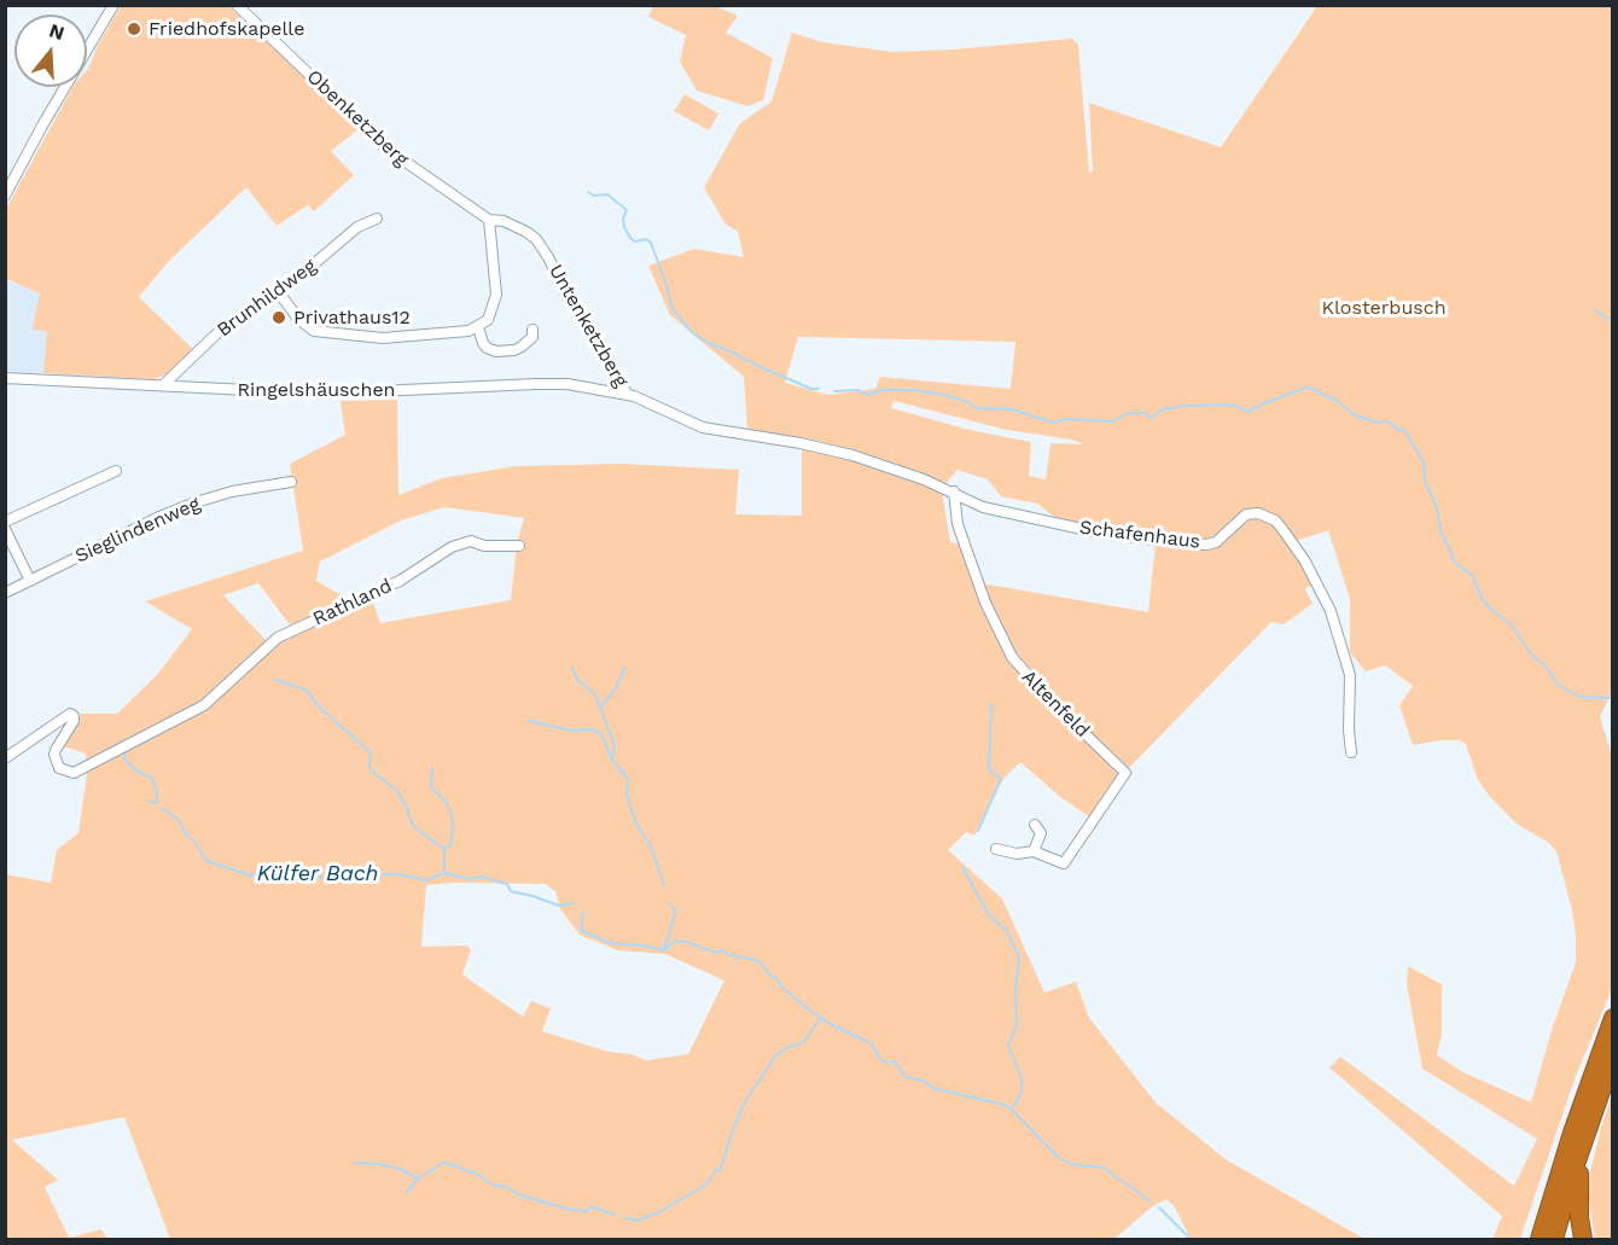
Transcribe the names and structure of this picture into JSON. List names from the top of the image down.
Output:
{
  "streets": {
    "street": [
      "Obenketzberg",
      "Brunhildweg",
      "Untenketzberg",
      "Ringelshäuschen",
      "Sieglindenweg",
      "Schafenhaus",
      "Rathland",
      "Altenfeld"
    ]
  },
  "crossings": [
    ["Obenketzberg", "Untenketzberg"],
    ["Brunhildweg", "Ringelshäuschen"],
    ["Untenketzberg", "Ringelshäuschen"],
    ["Untenketzberg", "Schafenhaus"],
    ["Schafenhaus", "Altenfeld"]
  ],
  "water": ["Külfer Bach"],
  "parks": ["Klosterbusch"],
  "places": ["Friedhofskapelle", "Privathaus12"],
  "north": "top"
}
